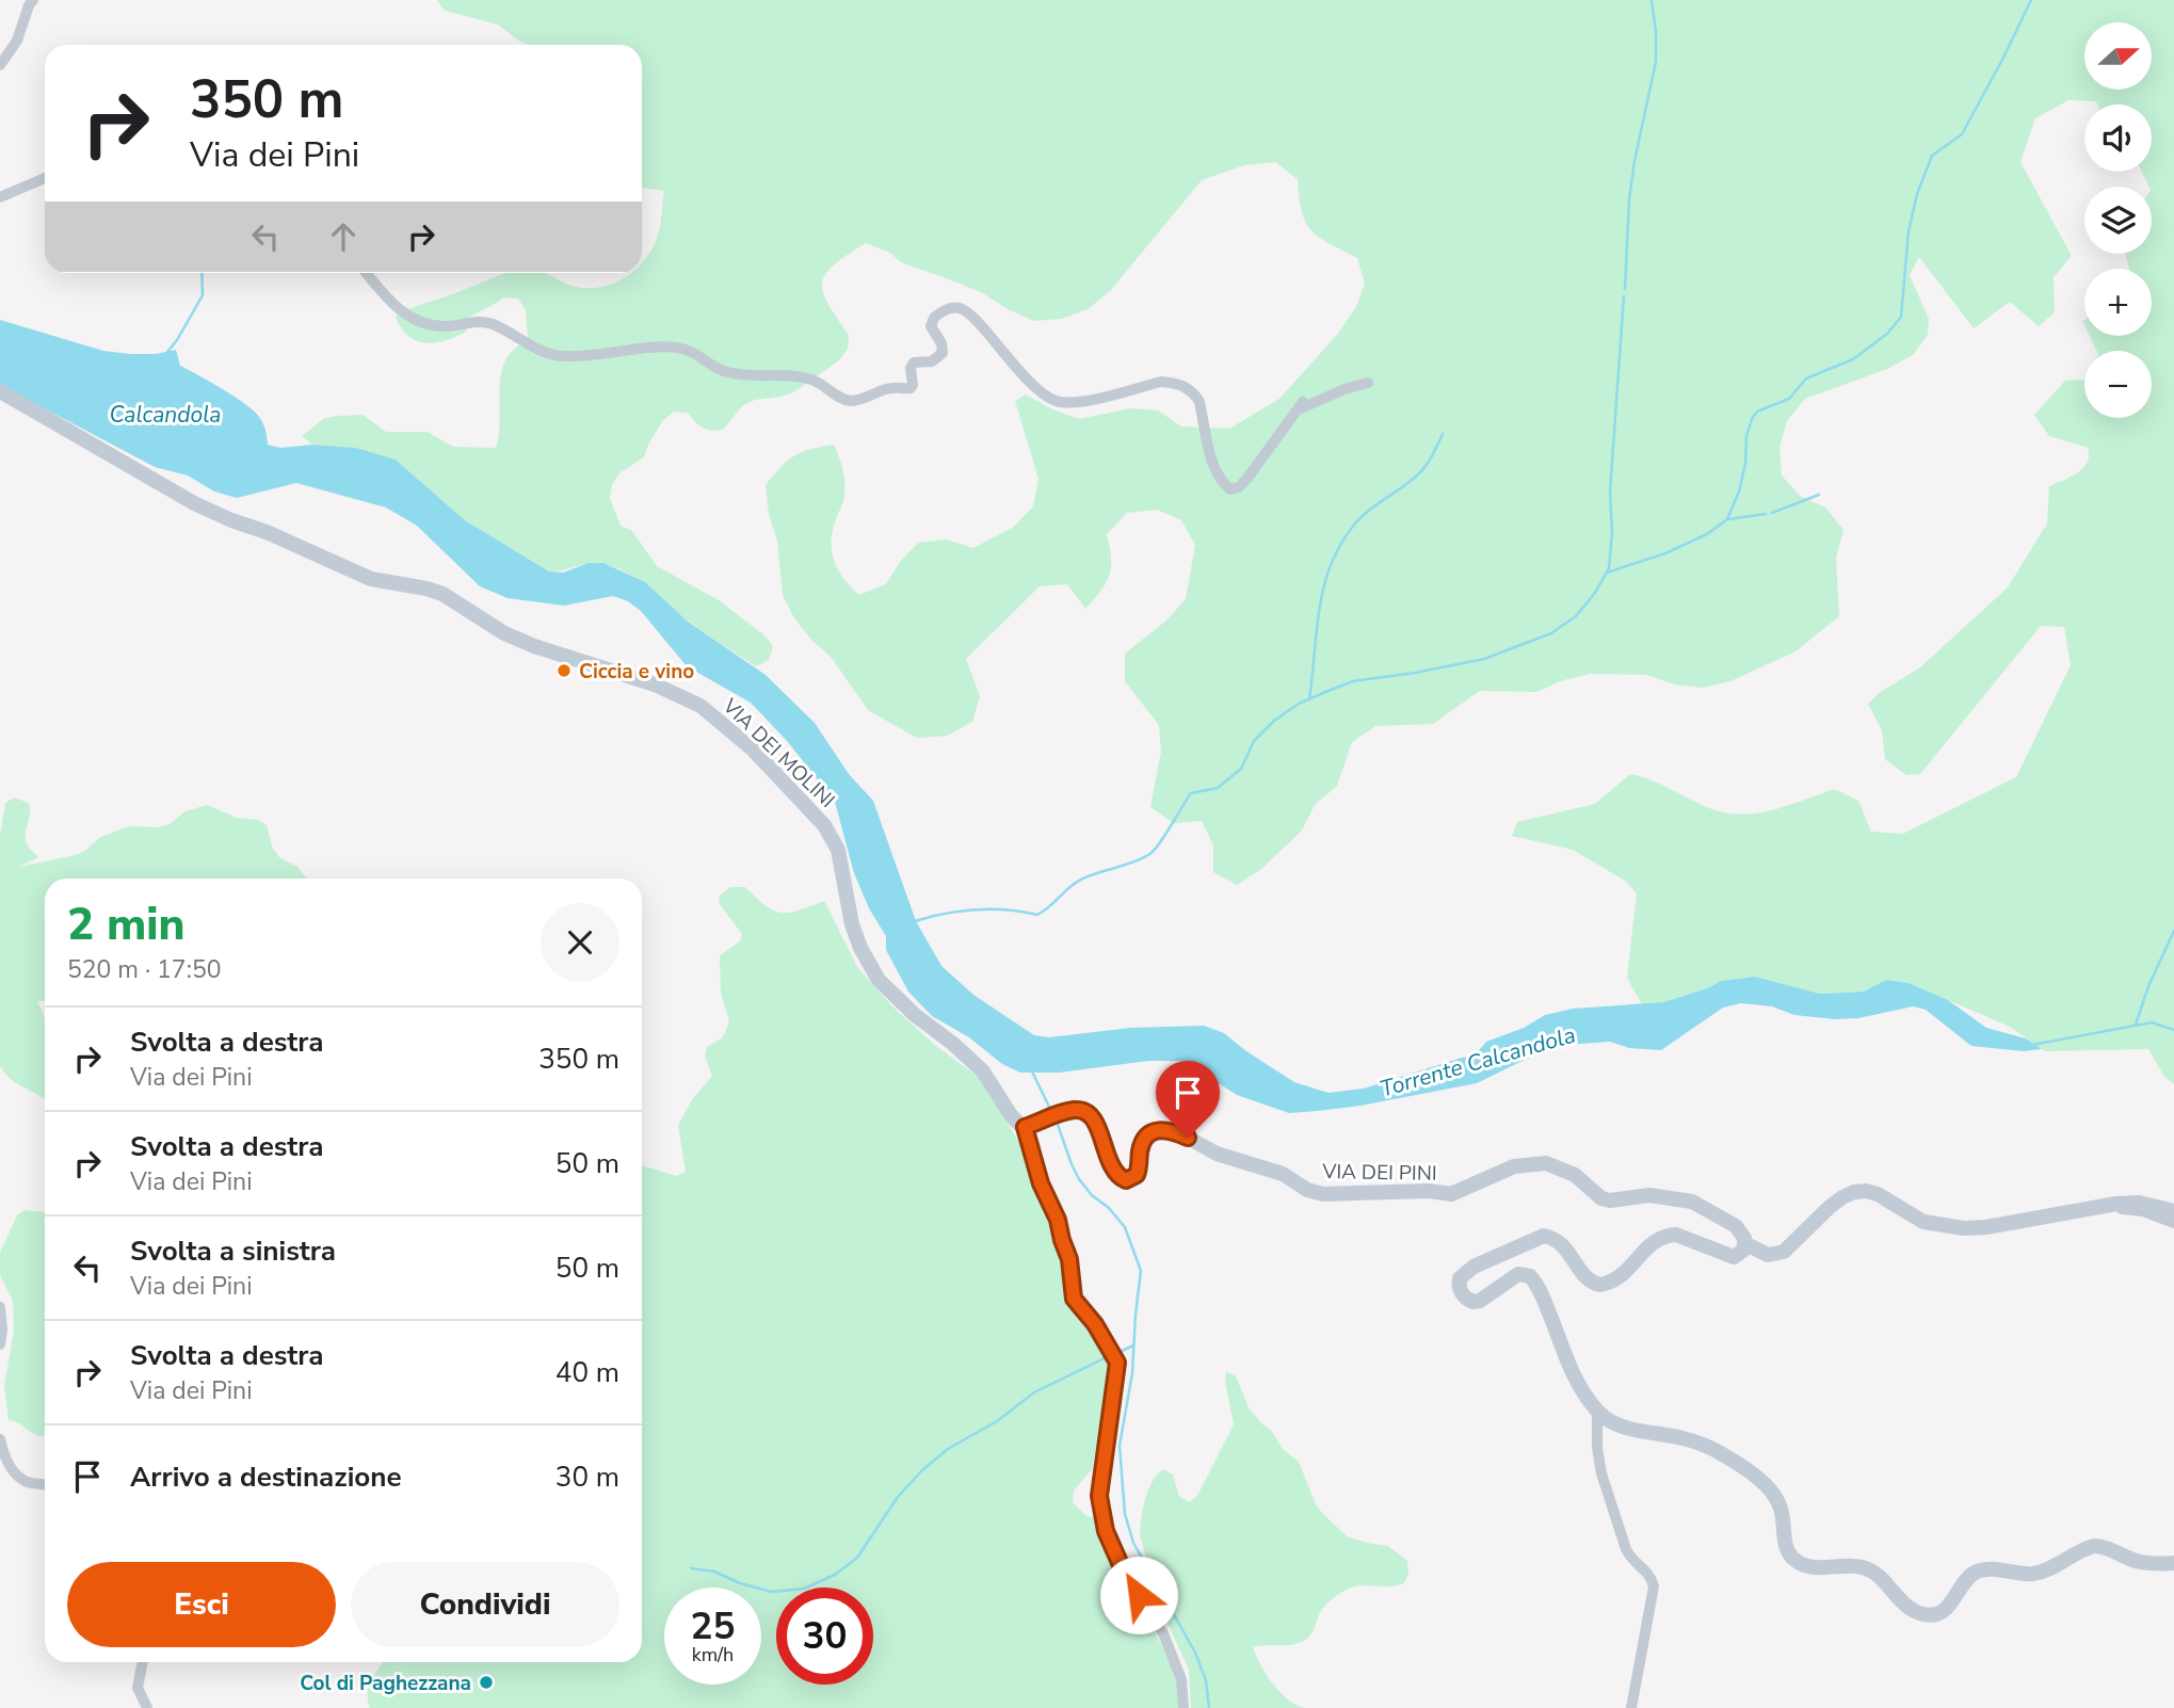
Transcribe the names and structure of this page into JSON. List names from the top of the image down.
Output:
{
  "streets": {
    "street": ["VIA DEI MOLINI", "VIA DEI PINI"]
  },
  "crossings": [
    ["VIA DEI MOLINI", "VIA DEI PINI"]
  ],
  "water": ["Calcandola", "Torrente Calcandola"],
  "places": ["Ciccia e vino", "Col di Paghezzana"],
  "north": "right",
  "page": {
    "map_buttons": ["+", "−"],
    "turn": ["350 m", "Via dei Pini"],
    "heading": ["2 min", "520 m · 17:50"],
    "list": [
      {
        "name": "Svolta a destra",
        "note": "Via dei Pini",
        "value": "350 m"
      },
      {
        "name": "Svolta a destra",
        "note": "Via dei Pini",
        "value": "50 m"
      },
      {
        "name": "Svolta a sinistra",
        "note": "Via dei Pini",
        "value": "50 m"
      },
      {
        "name": "Svolta a destra",
        "note": "Via dei Pini",
        "value": "40 m"
      },
      {
        "name": "Arrivo a destinazione",
        "value": "30 m"
      }
    ],
    "buttons": ["Esci", "Condividi"],
    "speed": "25 km/h",
    "limit": "30"
  }
}
